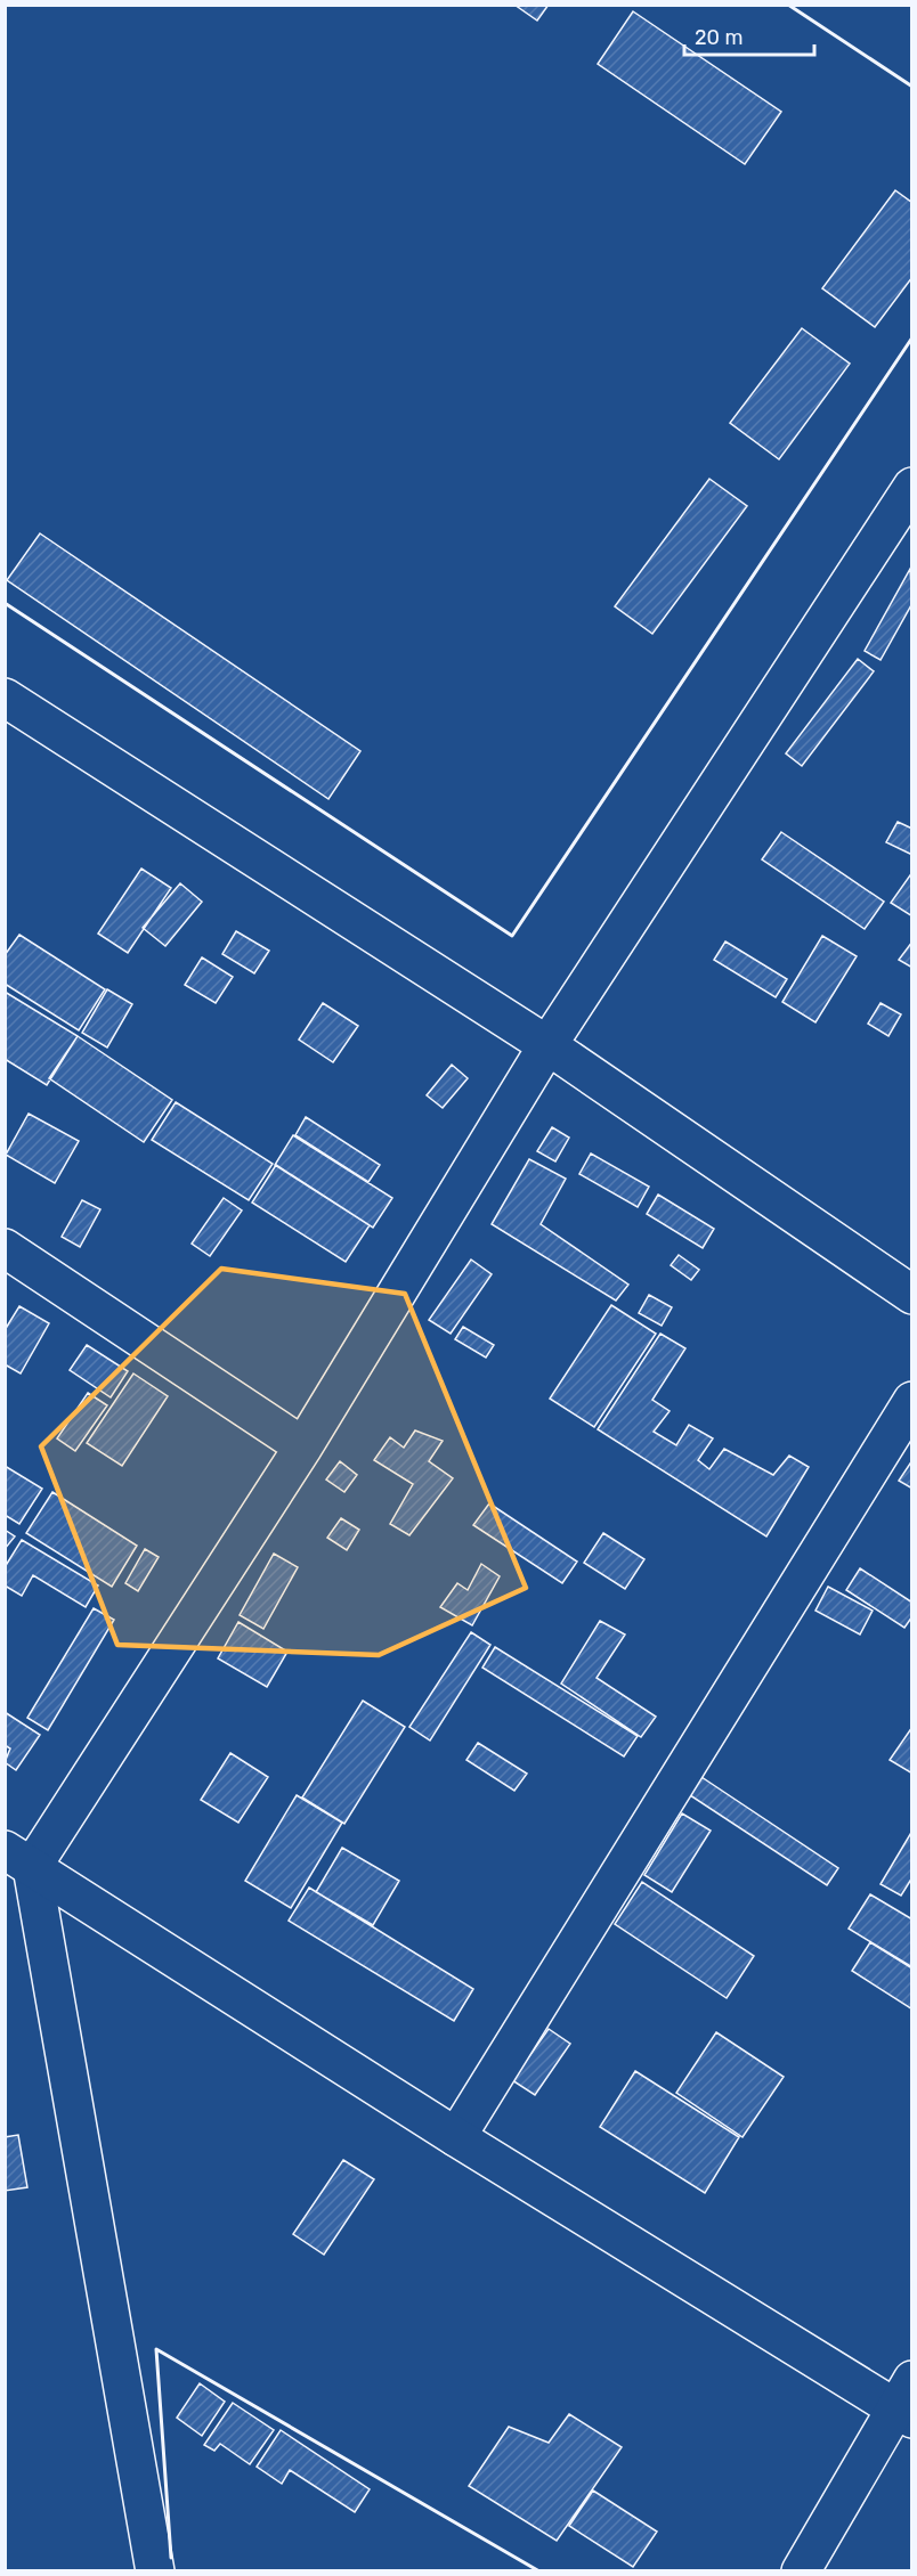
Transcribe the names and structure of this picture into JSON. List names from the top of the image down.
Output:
{
  "scale_bar": "20 m"
}
